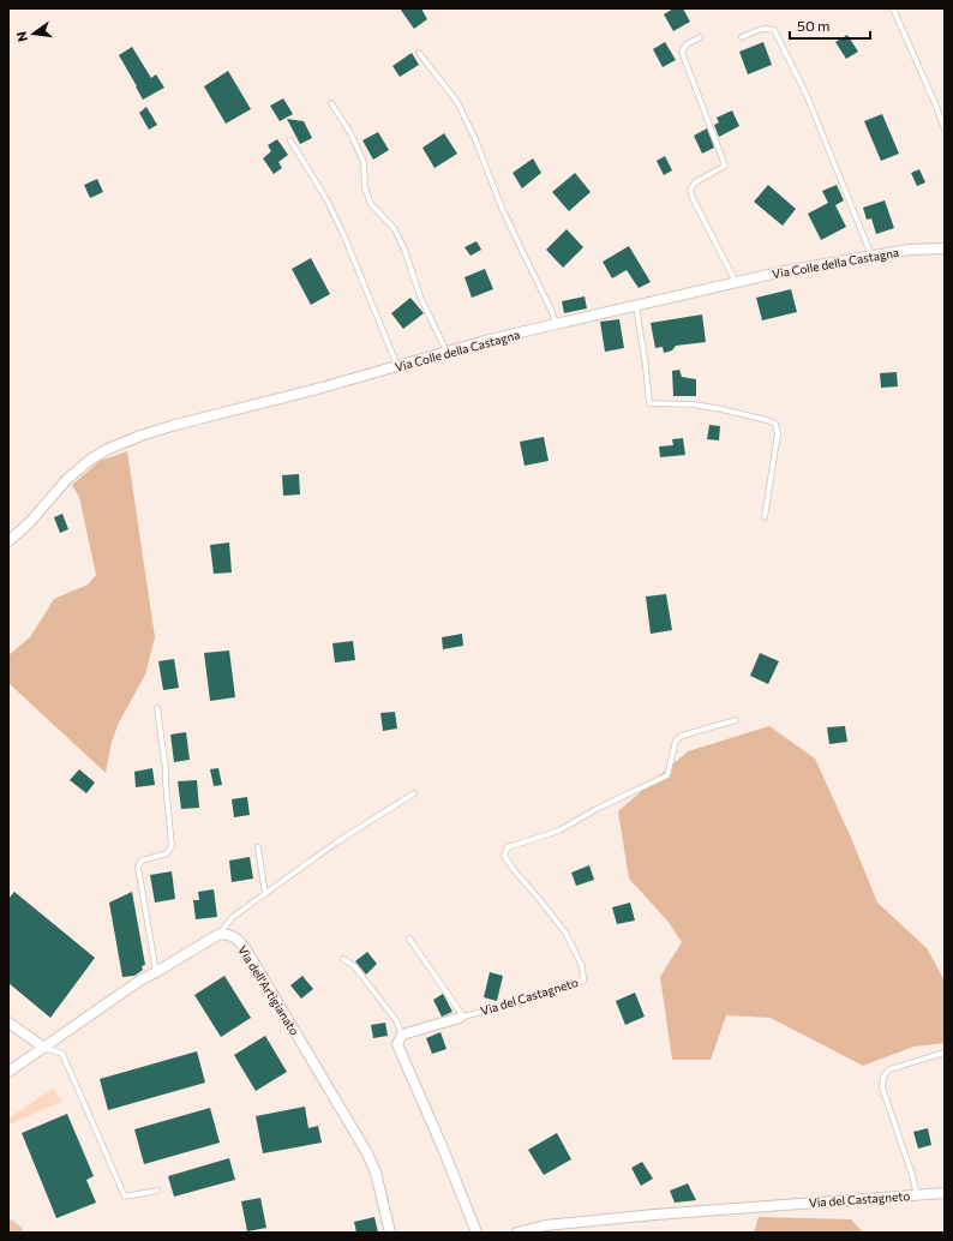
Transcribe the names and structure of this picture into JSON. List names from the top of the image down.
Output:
{
  "streets": {
    "street": ["Via Colle della Castagna", "Via dell'Artigianato", "Via del Castagneto"]
  },
  "scale_bar": "50 m",
  "north": "left"
}
